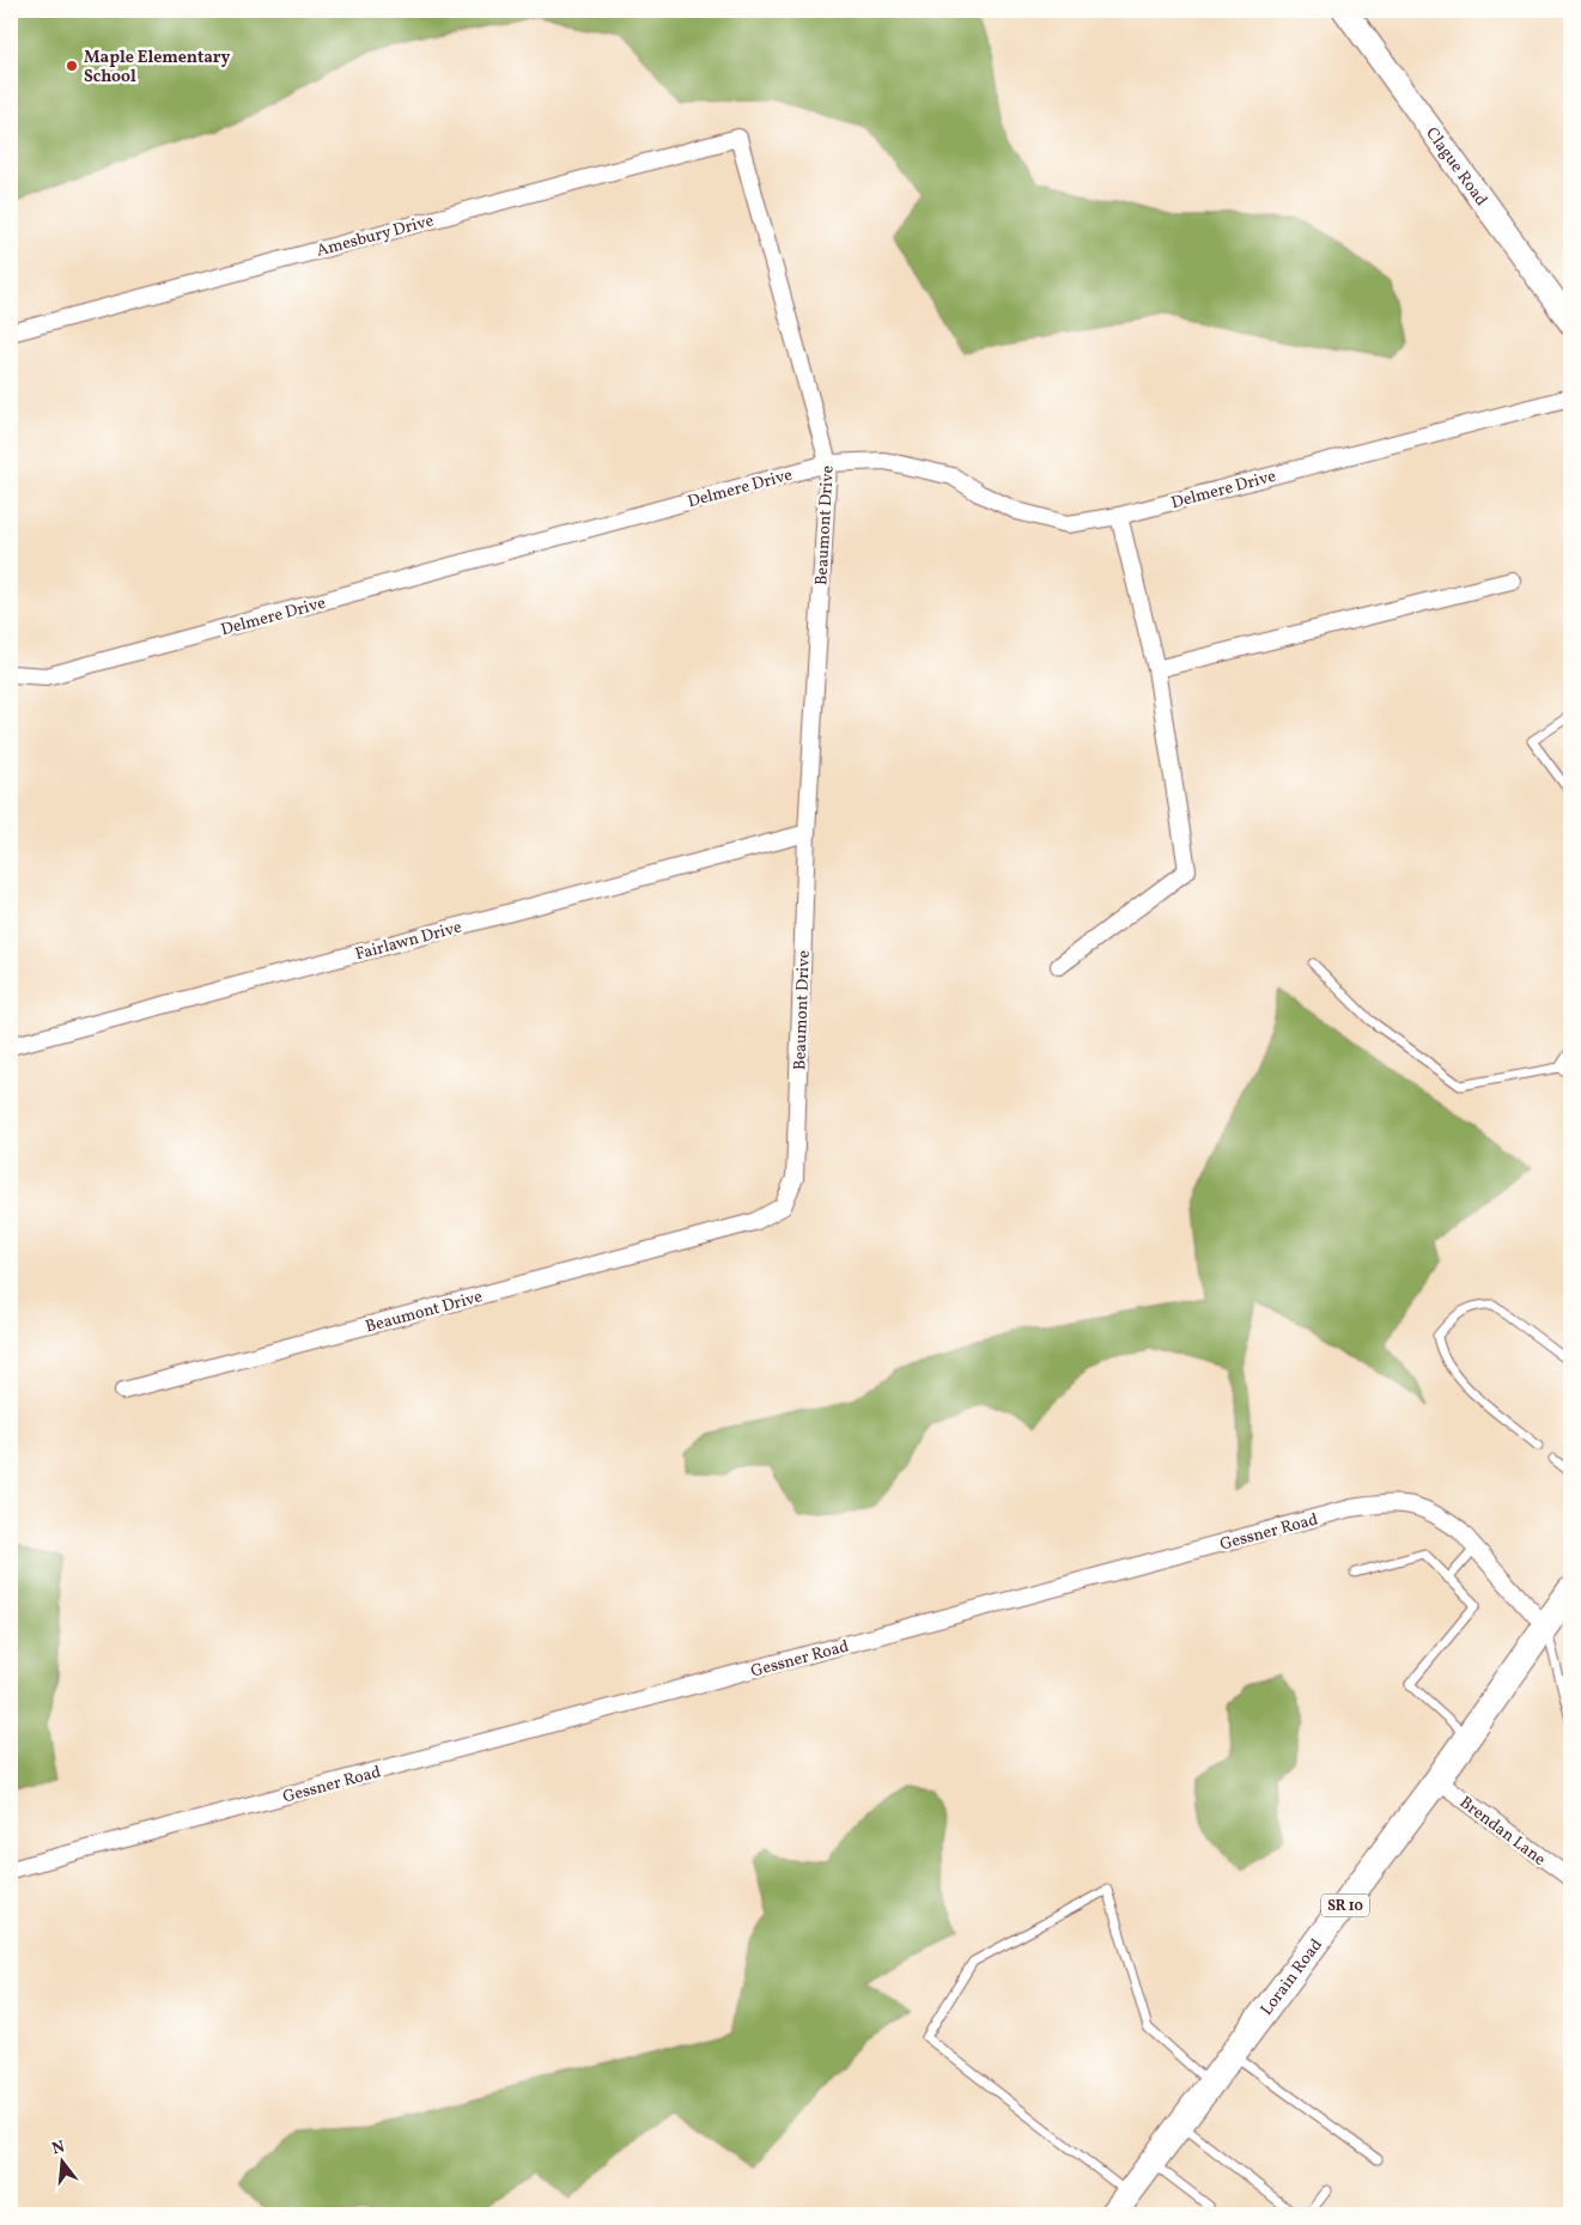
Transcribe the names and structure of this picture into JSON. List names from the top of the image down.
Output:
{
  "streets": {
    "main road": ["Clague Road", "SR 10", "Lorain Road"],
    "street": [
      "Amesbury Drive",
      "Delmere Drive",
      "Beaumont Drive",
      "Fairlawn Drive",
      "Gessner Road",
      "Brendan Lane"
    ]
  },
  "crossings": [
    ["Amesbury Drive", "Beaumont Drive"],
    ["Delmere Drive", "Beaumont Drive"],
    ["Beaumont Drive", "Fairlawn Drive"],
    ["Gessner Road", "Lorain Road"],
    ["Brendan Lane", "Lorain Road"]
  ],
  "places": ["Maple Elementary School"],
  "north": "top"
}
